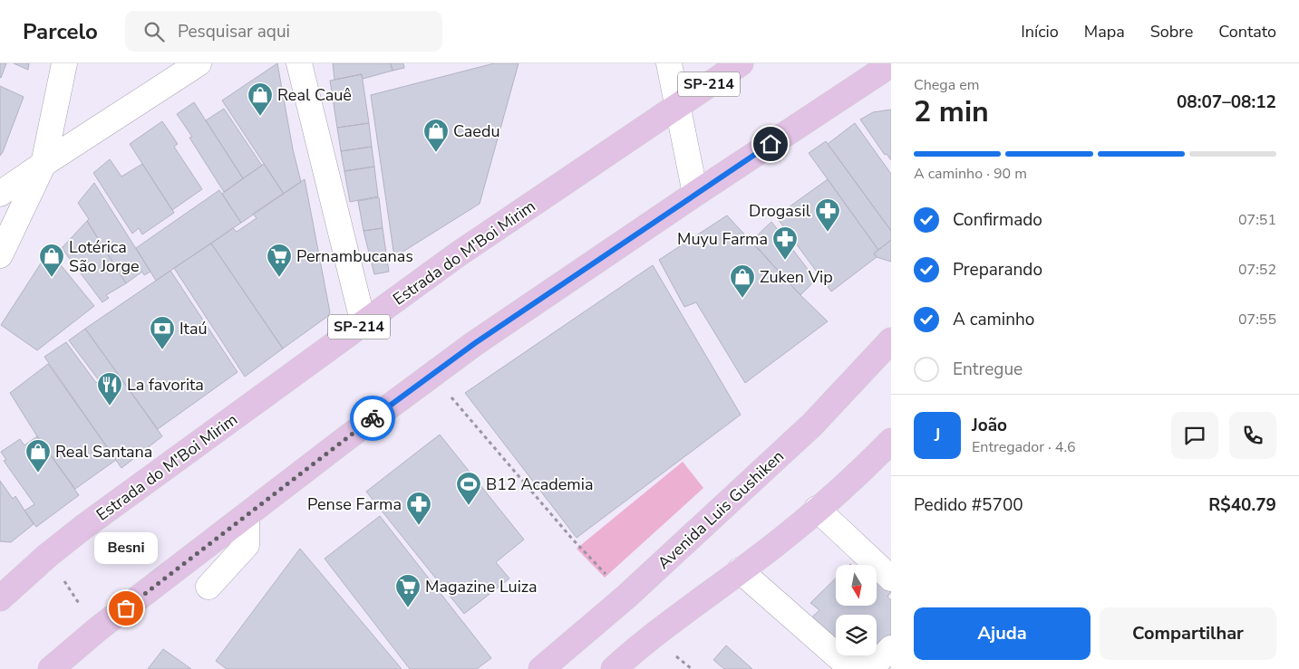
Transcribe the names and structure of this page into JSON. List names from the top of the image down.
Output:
{
  "streets": {
    "main road": ["SP-214", "Estrada do M'Boi Mirim", "Avenida Luis Gushiken"]
  },
  "places": {
    "shop": [
      "Real Cauê",
      "Caedu",
      "Lotérica São Jorge",
      "Zuken Vip",
      "Real Santana"
    ],
    "pharmacy": ["Drogasil", "Muyu Farma", "Pense Farma"],
    "supermarket": ["Pernambucanas", "Magazine Luiza"],
    "bank": ["Itaú"],
    "restaurant": ["La favorita"],
    "sports": ["B12 Academia"],
    "other": ["Besni"]
  },
  "north": "bottom",
  "page": {
    "header": "Parcelo",
    "search": "Pesquisar aqui",
    "nav": [
      "Início",
      "Mapa",
      "Sobre",
      "Contato"
    ],
    "heading": ["2 min", "Chega em", "08:07–08:12"],
    "panel": [
      "João",
      "Entregador · 4.6",
      "Pedido #5700",
      "R$40.79"
    ],
    "bar": "A caminho · 90 m",
    "list": [
      ["Confirmado", "07:51"],
      ["Preparando", "07:52"],
      ["A caminho", "07:55"],
      "Entregue"
    ],
    "round": "J",
    "bubble": "Besni",
    "buttons": ["Ajuda", "Compartilhar"]
  }
}
